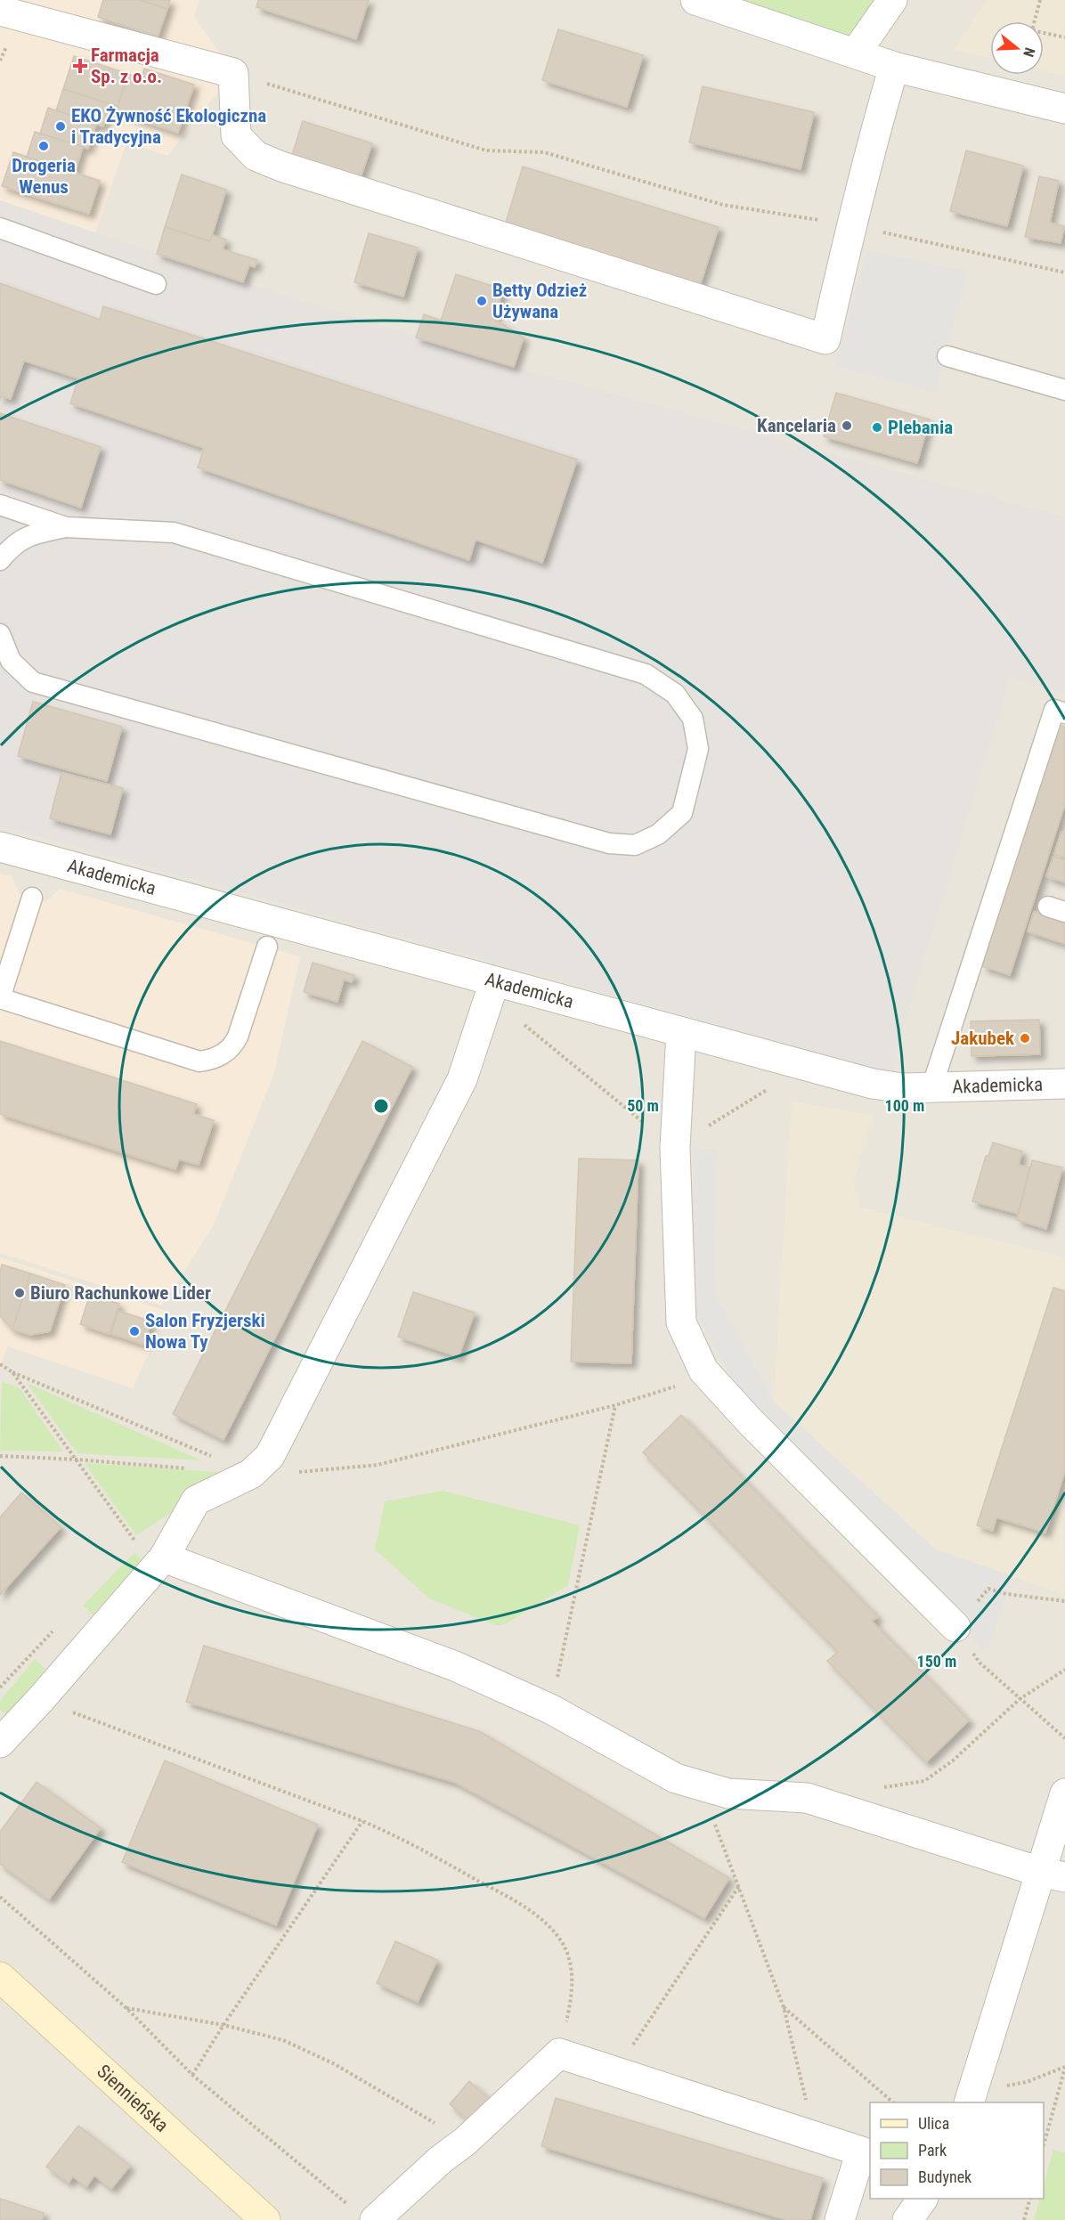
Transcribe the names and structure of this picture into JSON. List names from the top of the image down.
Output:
{
  "streets": {
    "main road": ["Siennieńska"],
    "street": ["Akademicka"]
  },
  "places": {
    "health": ["Farmacja Sp. z o.o."],
    "other": [
      "EKO Żywność Ekologiczna i Tradycyjna",
      "Drogeria Wenus",
      "Betty Odzież Używana",
      "Kancelaria",
      "Plebania",
      "Jakubek",
      "Biuro Rachunkowe Lider",
      "Salon Fryzjerski Nowa Ty"
    ]
  },
  "legend": ["Ulica", "Park", "Budynek"],
  "north": "right",
  "rings": ["50 m", "100 m", "150 m"]
}
